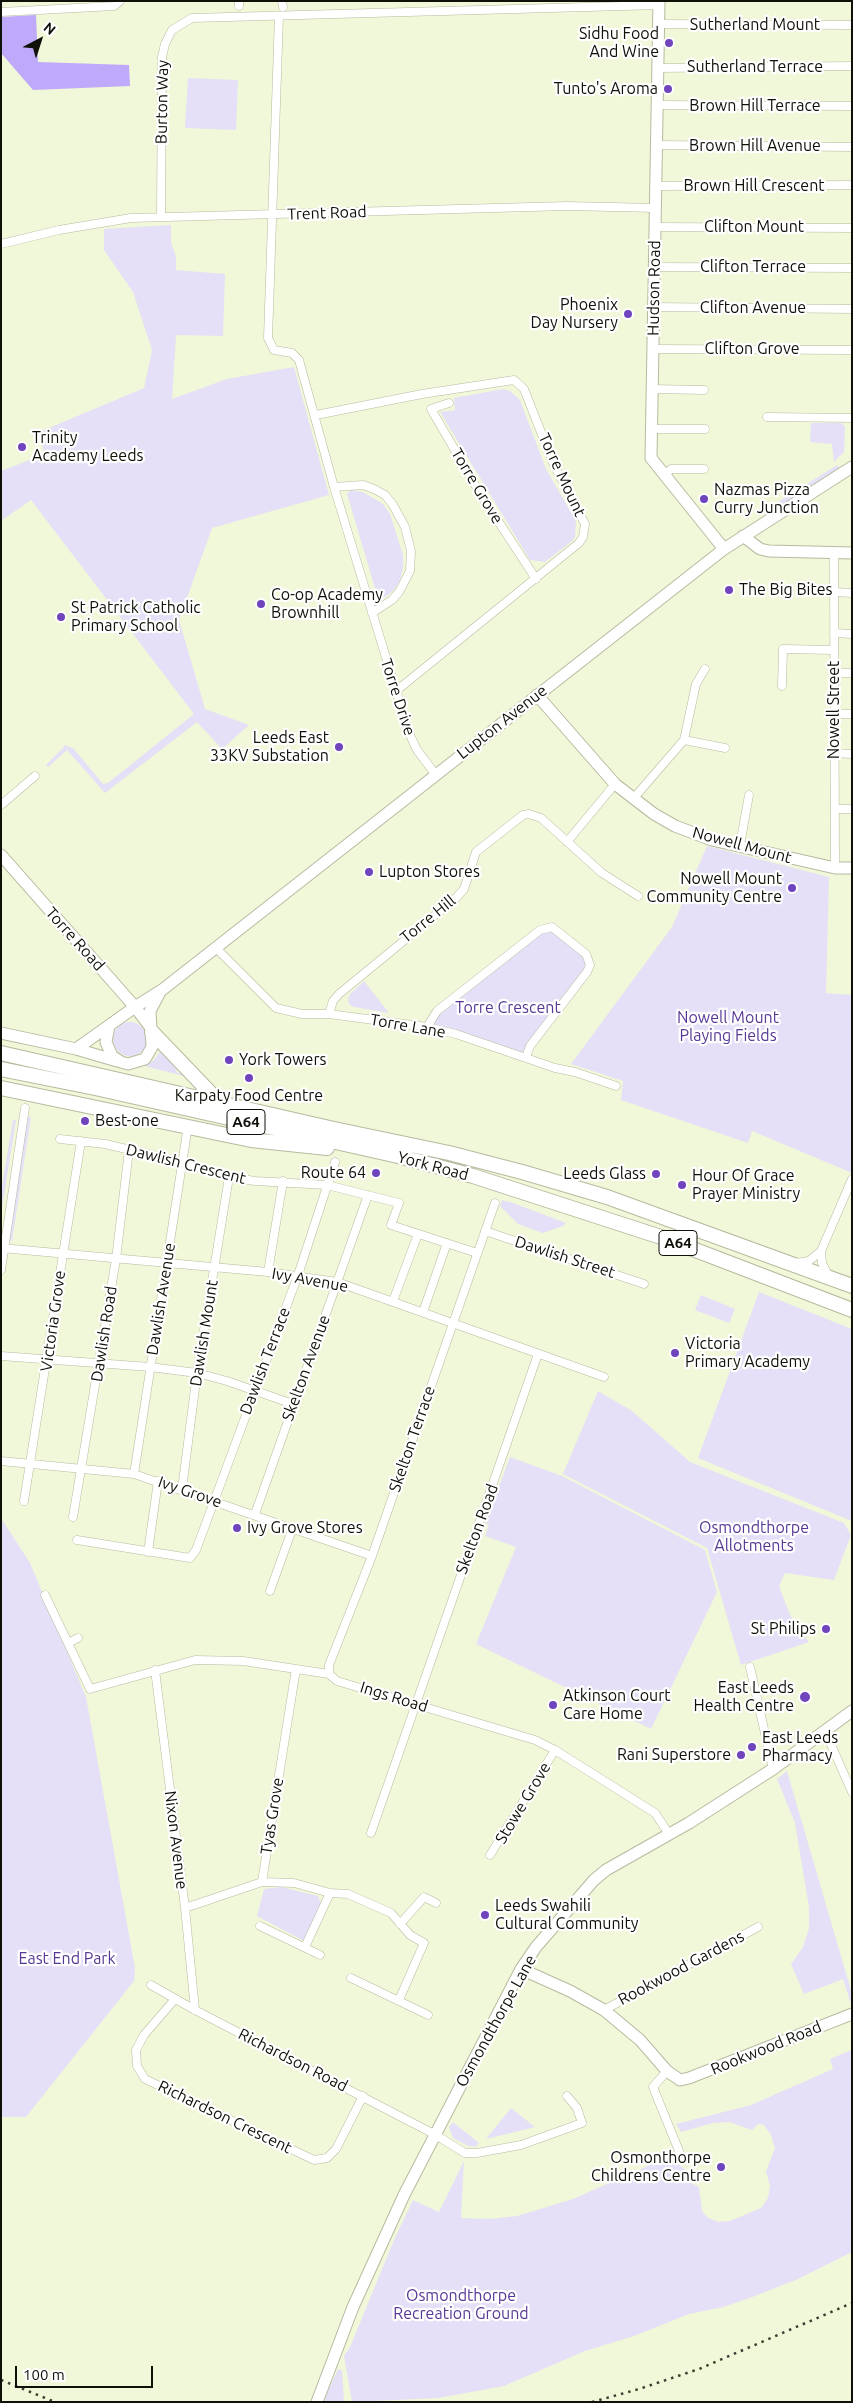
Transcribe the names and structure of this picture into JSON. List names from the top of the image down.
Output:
{
  "streets": {
    "highway": ["A64", "York Road"],
    "street": [
      "Sutherland Mount",
      "Sutherland Terrace",
      "Burton Way",
      "Brown Hill Terrace",
      "Brown Hill Avenue",
      "Brown Hill Crescent",
      "Trent Road",
      "Clifton Mount",
      "Clifton Terrace",
      "Hudson Road",
      "Clifton Avenue",
      "Clifton Grove",
      "Torre Mount",
      "Torre Grove",
      "Torre Drive",
      "Nowell Street",
      "Lupton Avenue",
      "Nowell Mount",
      "Torre Hill",
      "Torre Road",
      "Torre Lane",
      "Dawlish Crescent",
      "Dawlish Street",
      "Ivy Avenue",
      "Dawlish Avenue",
      "Victoria Grove",
      "Dawlish Mount",
      "Dawlish Road",
      "Dawlish Terrace",
      "Skelton Avenue",
      "Skelton Terrace",
      "Ivy Grove",
      "Skelton Road",
      "Ings Road",
      "Stowe Grove",
      "Tyas Grove",
      "Nixon Avenue",
      "Rookwood Gardens",
      "Osmondthorpe Lane",
      "Rookwood Road",
      "Richardson Road",
      "Richardson Crescent"
    ]
  },
  "crossings": [
    ["Sutherland Mount", "Hudson Road"],
    ["Sutherland Terrace", "Hudson Road"],
    ["Burton Way", "Trent Road"],
    ["Burton Way", "Hudson Road"],
    ["Brown Hill Terrace", "Hudson Road"],
    ["Brown Hill Avenue", "Hudson Road"],
    ["Brown Hill Crescent", "Hudson Road"],
    ["Trent Road", "Hudson Road"],
    ["Trent Road", "Torre Drive"],
    ["Clifton Mount", "Hudson Road"],
    ["Clifton Terrace", "Hudson Road"],
    ["Hudson Road", "Clifton Avenue"],
    ["Hudson Road", "Clifton Grove"],
    ["Hudson Road", "Lupton Avenue"],
    ["Torre Mount", "Torre Grove"],
    ["Torre Mount", "Torre Drive"],
    ["Torre Drive", "Lupton Avenue"],
    ["Nowell Street", "Nowell Mount"],
    ["Lupton Avenue", "Nowell Mount"],
    ["Lupton Avenue", "Torre Road"],
    ["Lupton Avenue", "Torre Lane"],
    ["Lupton Avenue", "A64"],
    ["Torre Hill", "Torre Lane"],
    ["Torre Road", "A64"],
    ["A64", "York Road"],
    ["Dawlish Crescent", "Dawlish Avenue"],
    ["Dawlish Crescent", "Victoria Grove"],
    ["Dawlish Crescent", "Dawlish Mount"],
    ["Dawlish Crescent", "Dawlish Road"],
    ["Dawlish Crescent", "Dawlish Terrace"],
    ["Dawlish Crescent", "Skelton Avenue"],
    ["Dawlish Street", "Skelton Terrace"],
    ["Ivy Avenue", "Dawlish Avenue"],
    ["Ivy Avenue", "Victoria Grove"],
    ["Ivy Avenue", "Dawlish Mount"],
    ["Ivy Avenue", "Dawlish Road"],
    ["Ivy Avenue", "Dawlish Terrace"],
    ["Ivy Avenue", "Skelton Avenue"],
    ["Ivy Avenue", "Skelton Terrace"],
    ["Ivy Avenue", "Skelton Road"],
    ["Dawlish Avenue", "Ivy Grove"],
    ["Victoria Grove", "Ivy Grove"],
    ["Dawlish Mount", "Ivy Grove"],
    ["Dawlish Road", "Ivy Grove"],
    ["Dawlish Terrace", "Ivy Grove"],
    ["Skelton Avenue", "Ivy Grove"],
    ["Skelton Terrace", "Ivy Grove"],
    ["Skelton Terrace", "Ings Road"],
    ["Skelton Road", "Ings Road"],
    ["Ings Road", "Stowe Grove"],
    ["Ings Road", "Tyas Grove"],
    ["Ings Road", "Nixon Avenue"],
    ["Ings Road", "Osmondthorpe Lane"],
    ["Nixon Avenue", "Richardson Road"],
    ["Osmondthorpe Lane", "Richardson Road"],
    ["Richardson Road", "Richardson Crescent"]
  ],
  "parks": [
    "Torre Crescent",
    "Nowell Mount Playing Fields",
    "Osmondthorpe Allotments",
    "East End Park",
    "Osmondthorpe Recreation Ground"
  ],
  "places": [
    "Sidhu Food And Wine",
    "Tunto's Aroma",
    "Phoenix Day Nursery",
    "Trinity Academy Leeds",
    "Nazmas Pizza Curry Junction",
    "The Big Bites",
    "Co-op Academy Brownhill",
    "St Patrick Catholic Primary School",
    "Leeds East 33KV Substation",
    "Lupton Stores",
    "Nowell Mount Community Centre",
    "York Towers",
    "Karpaty Food Centre",
    "Best-one",
    "Route 64",
    "Leeds Glass",
    "Hour Of Grace Prayer Ministry",
    "Victoria Primary Academy",
    "Ivy Grove Stores",
    "St Philips",
    "East Leeds Health Centre",
    "Atkinson Court Care Home",
    "East Leeds Pharmacy",
    "Rani Superstore",
    "Leeds Swahili Cultural Community",
    "Osmonthorpe Childrens Centre"
  ],
  "scale_bar": "100 m",
  "north": "top right"
}
